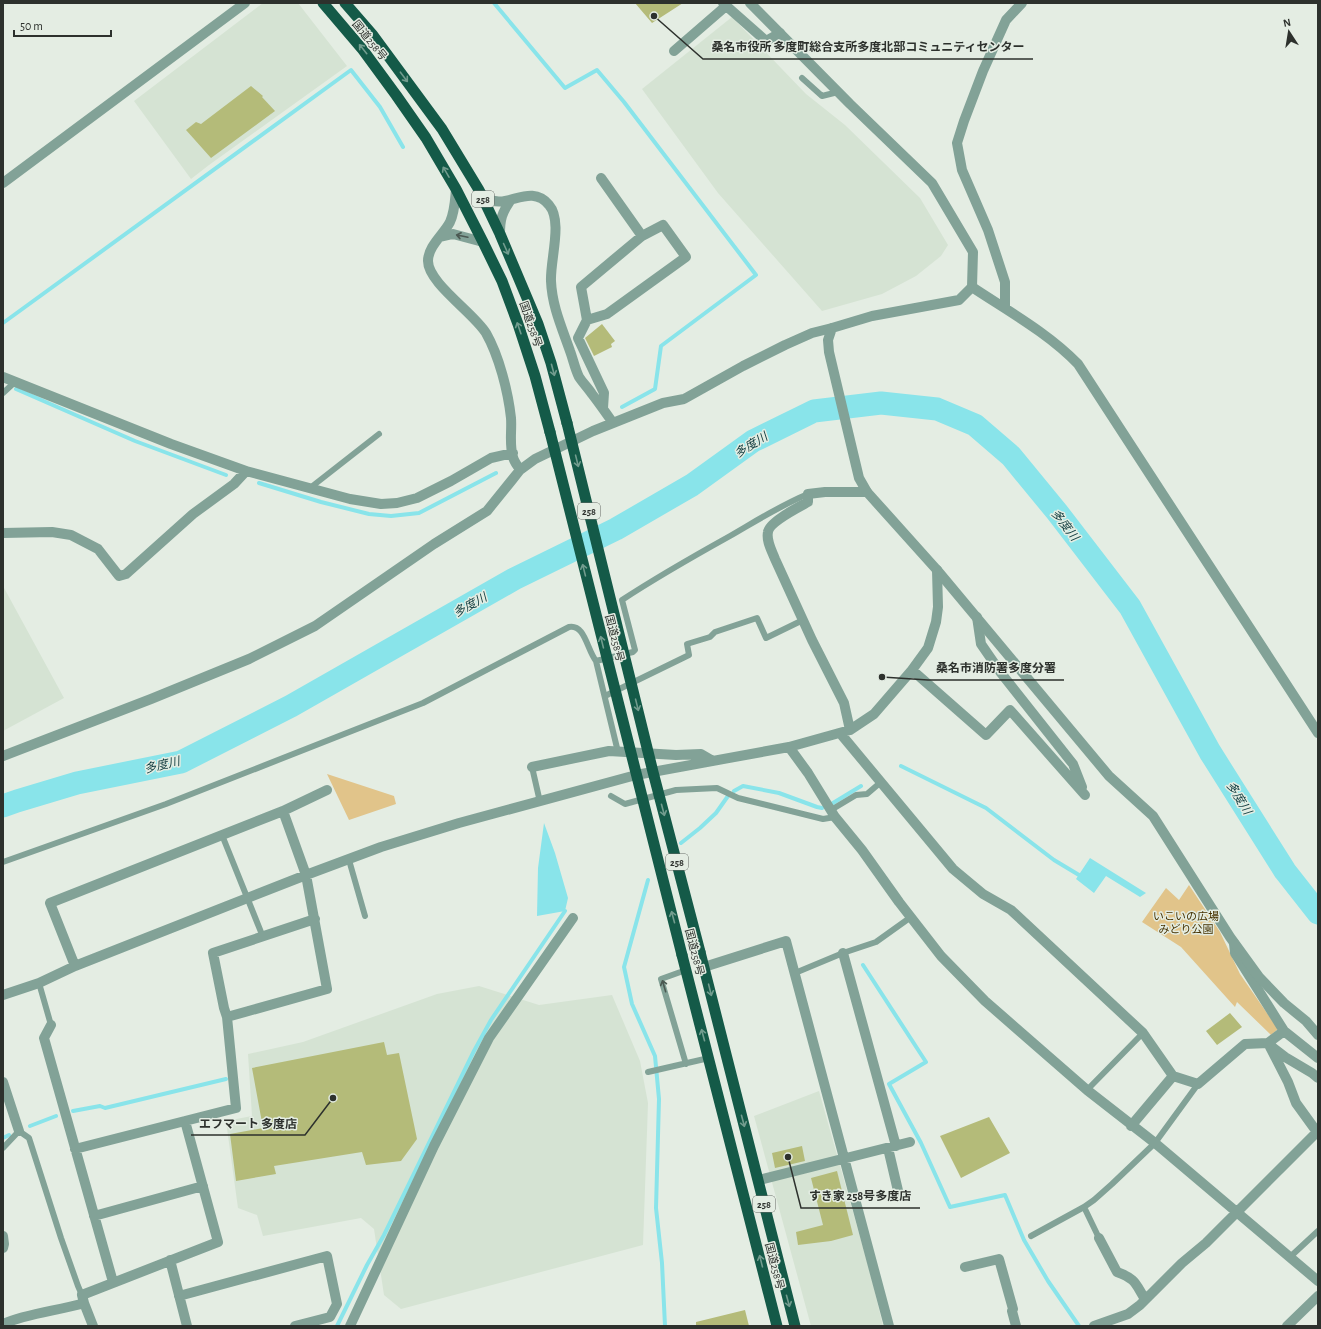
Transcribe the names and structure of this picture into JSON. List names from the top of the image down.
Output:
{
  "streets": {
    "highway": ["国道258号", "258"]
  },
  "water": ["多度川"],
  "parks": ["いこいの広場 みどり公園"],
  "places": [
    "桑名市役所 多度町総合支所多度北部コミュニティセンター",
    "桑名市消防署多度分署",
    "エフマート 多度店",
    "すき家 258号多度店"
  ],
  "scale_bar": "50 m",
  "north": "top"
}
